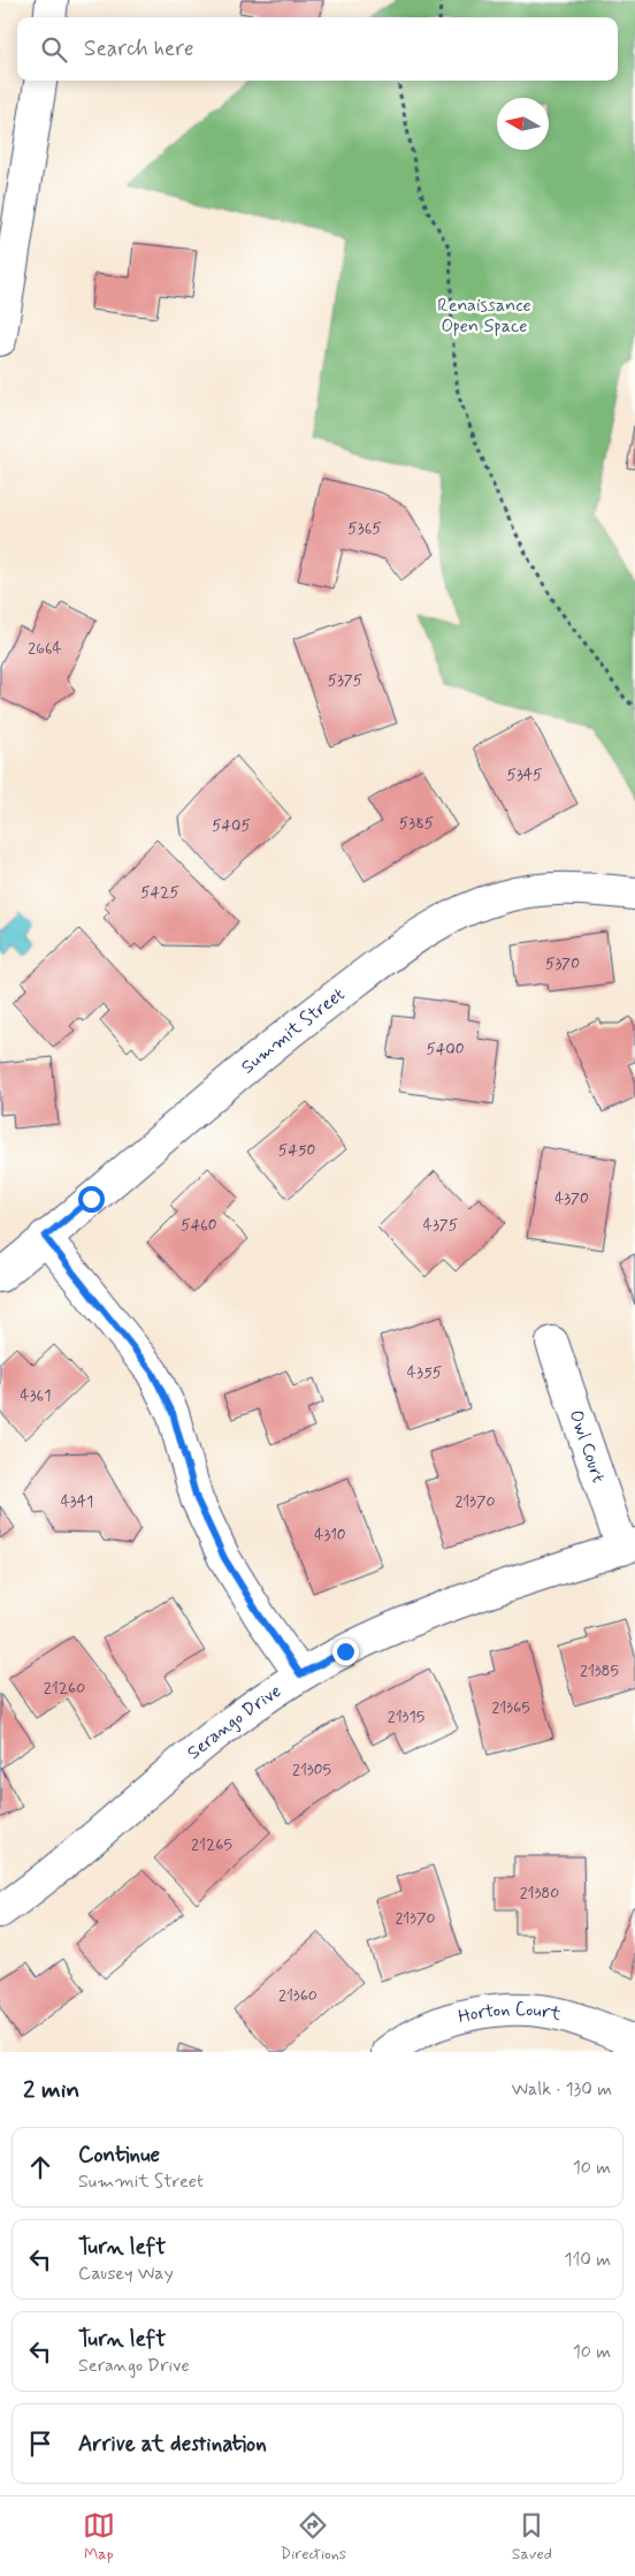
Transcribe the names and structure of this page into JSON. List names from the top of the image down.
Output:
{
  "streets": {
    "street": [
      "Summit Street",
      "Owl Court",
      "Serango Drive",
      "Horton Court"
    ]
  },
  "crossings": [
    ["Owl Court", "Serango Drive"]
  ],
  "parks": ["Renaissance Open Space"],
  "house_numbers": [
    "5365",
    "2664",
    "5375",
    "5345",
    "5385",
    "5405",
    "5425",
    "5370",
    "5400",
    "5450",
    "4370",
    "5460",
    "4375",
    "4355",
    "4361",
    "4341",
    "21370",
    "4310",
    "21385",
    "21260",
    "21365",
    "21315",
    "21305",
    "21265",
    "21380",
    "21370",
    "21360"
  ],
  "north": "left",
  "page": {
    "search": "Search here",
    "heading": ["2 min", "Walk · 130 m"],
    "list": [
      ["Continue", "Summit Street", "10 m"],
      ["Turn left", "Causey Way", "110 m"],
      ["Turn left", "Serango Drive", "10 m"],
      "Arrive at destination"
    ],
    "nav": ["Map", "Directions", "Saved"]
  }
}
